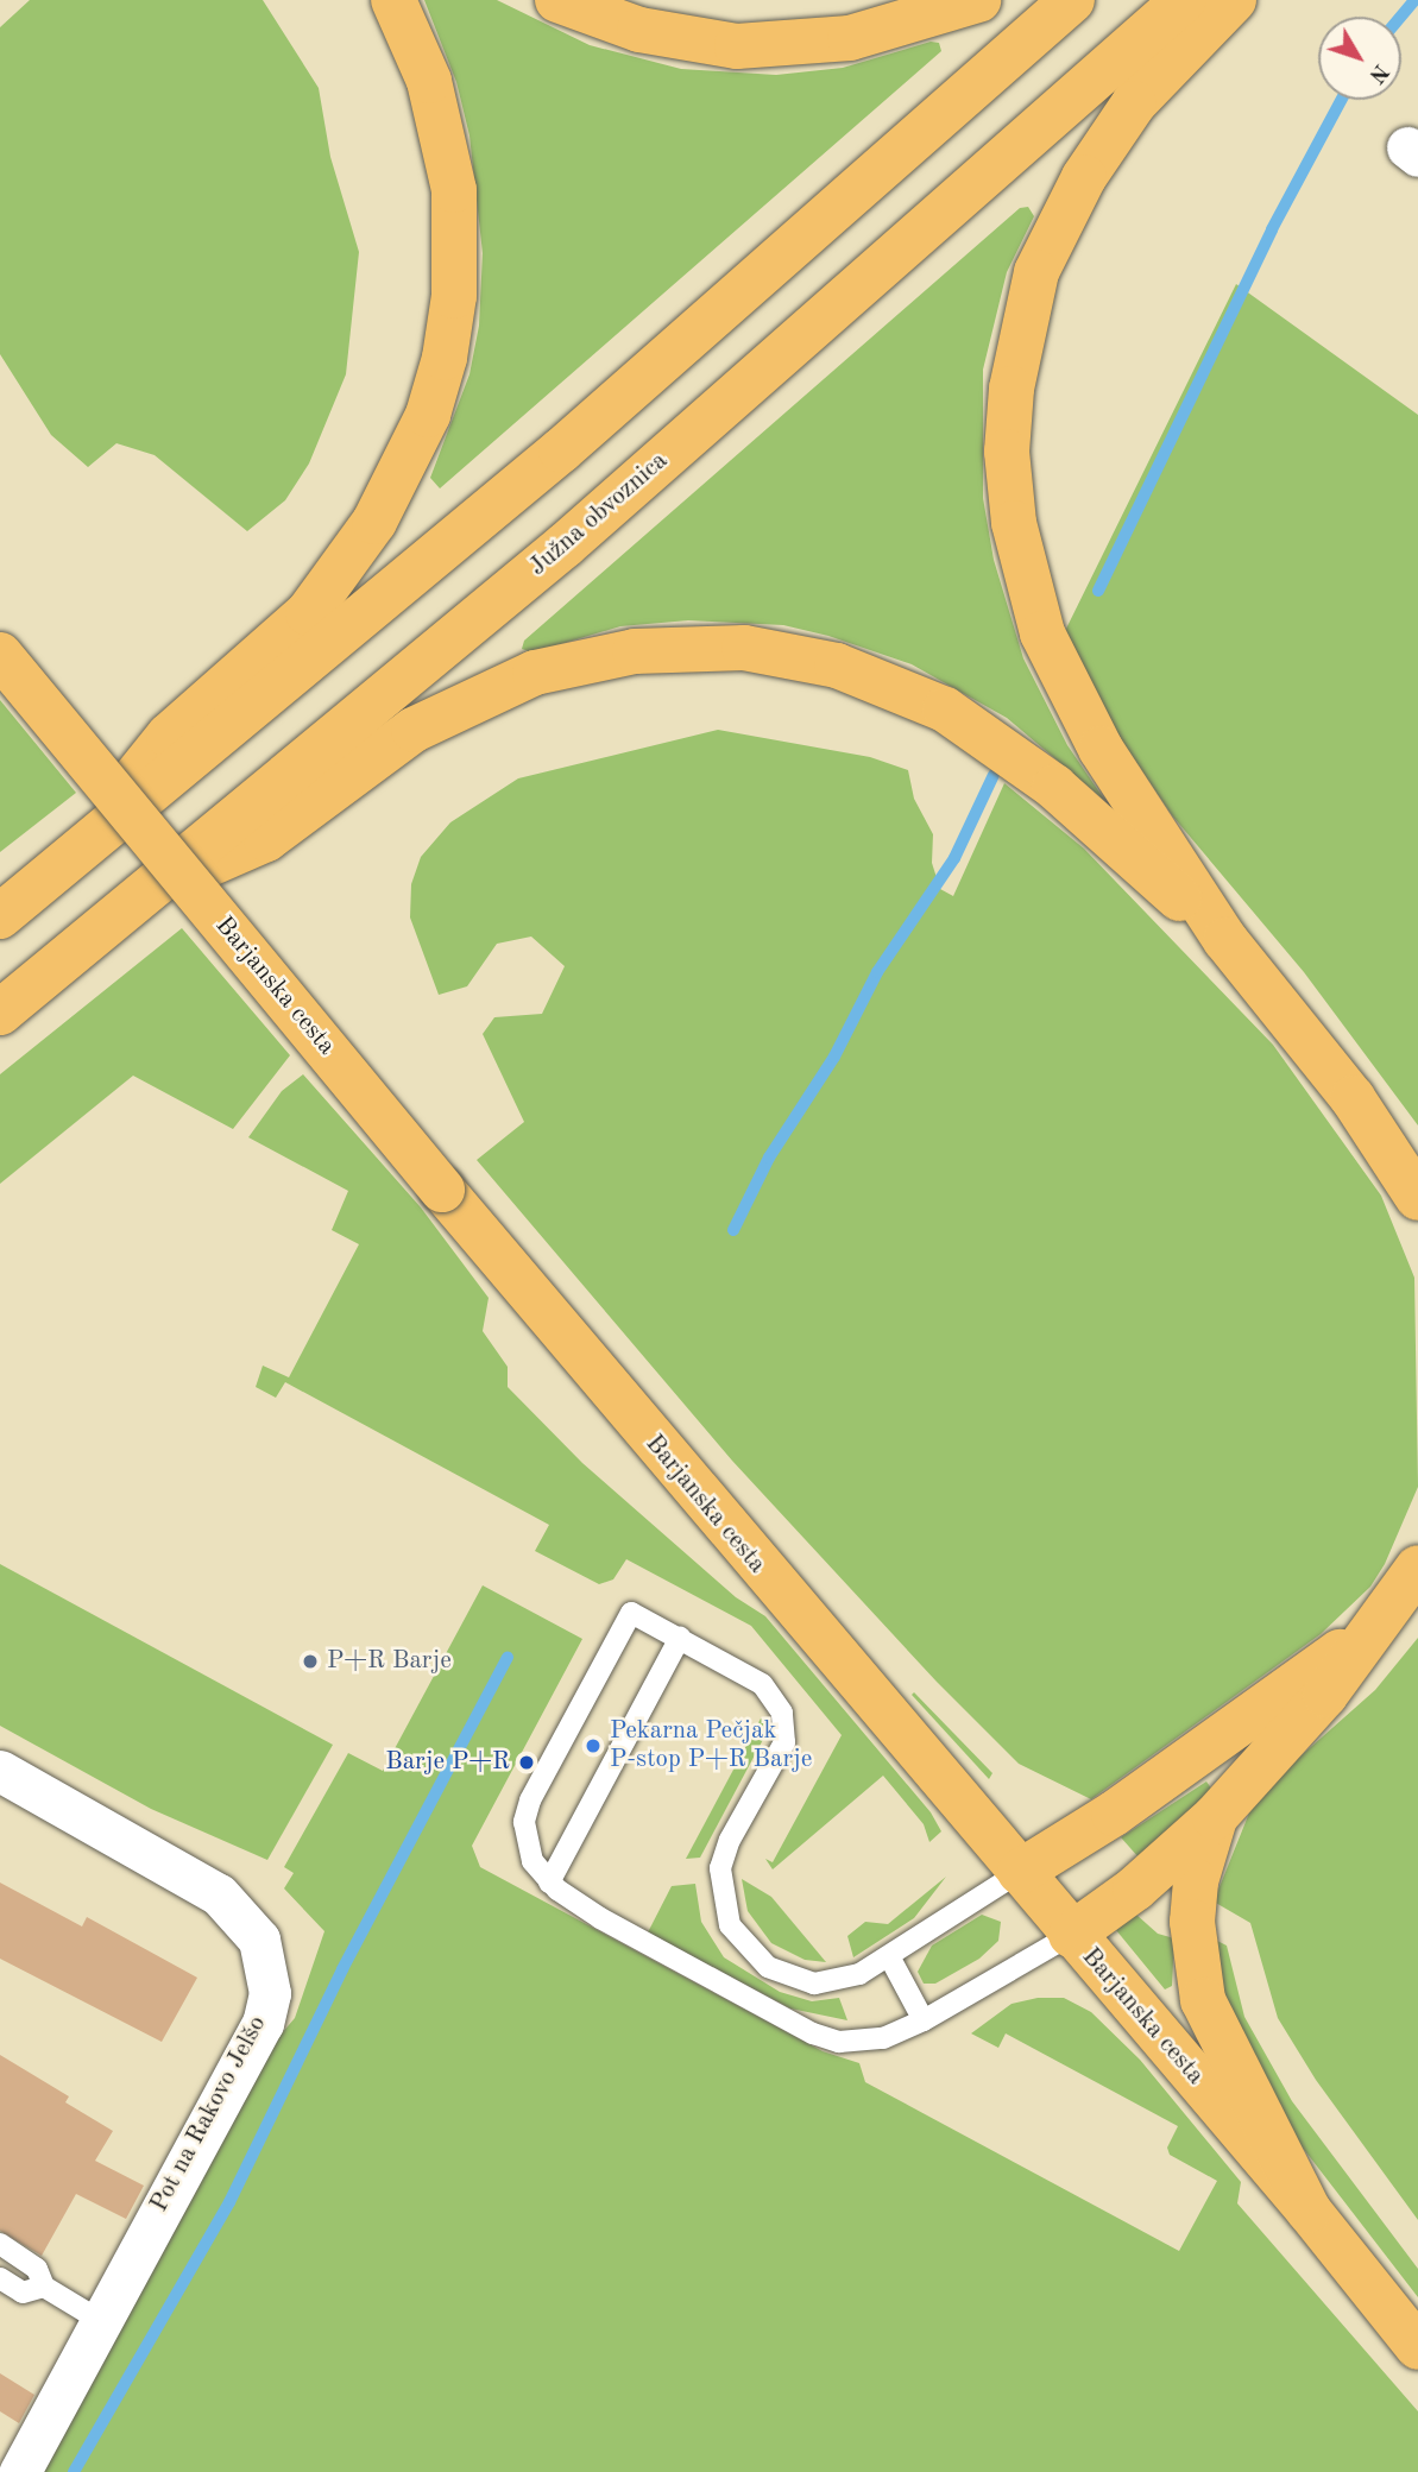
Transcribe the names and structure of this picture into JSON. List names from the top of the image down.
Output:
{
  "streets": {
    "main road": ["Južna obvoznica", "Barjanska cesta"],
    "street": ["Pot na Rakovo Jelšo"]
  },
  "places": ["P+R Barje", "Pekarna Pečjak P-stop P+R Barje", "Barje P+R"],
  "north": "bottom right"
}
